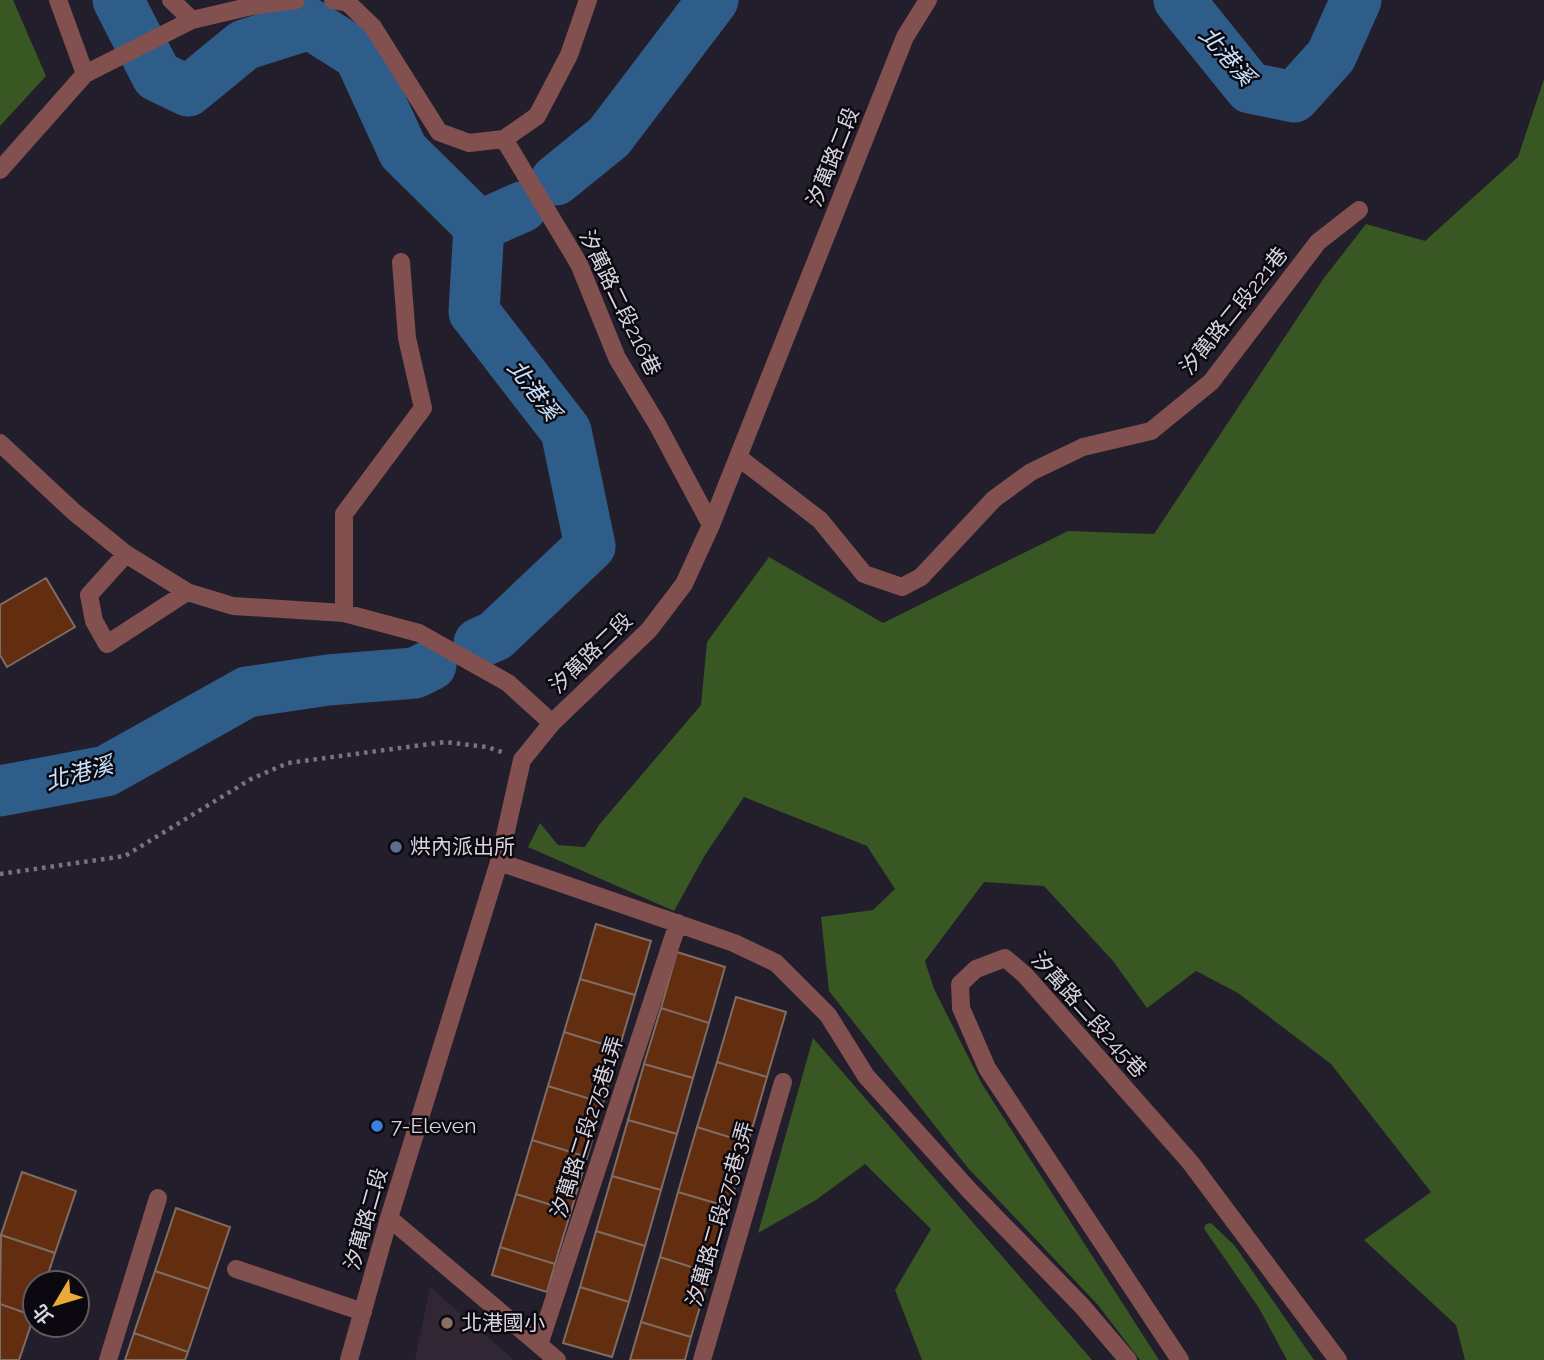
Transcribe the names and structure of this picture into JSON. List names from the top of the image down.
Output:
{
  "streets": {
    "street": [
      "汐萬路二段",
      "汐萬路二段216巷",
      "汐萬路二段221巷",
      "汐萬路二段245巷",
      "汐萬路二段275巷1弄",
      "汐萬路二段275巷3弄"
    ]
  },
  "crossings": [
    ["汐萬路二段", "汐萬路二段216巷"],
    ["汐萬路二段", "汐萬路二段221巷"]
  ],
  "water": ["北港溪"],
  "places": ["烘內派出所", "7-Eleven", "北港國小"],
  "north": "bottom left"
}
